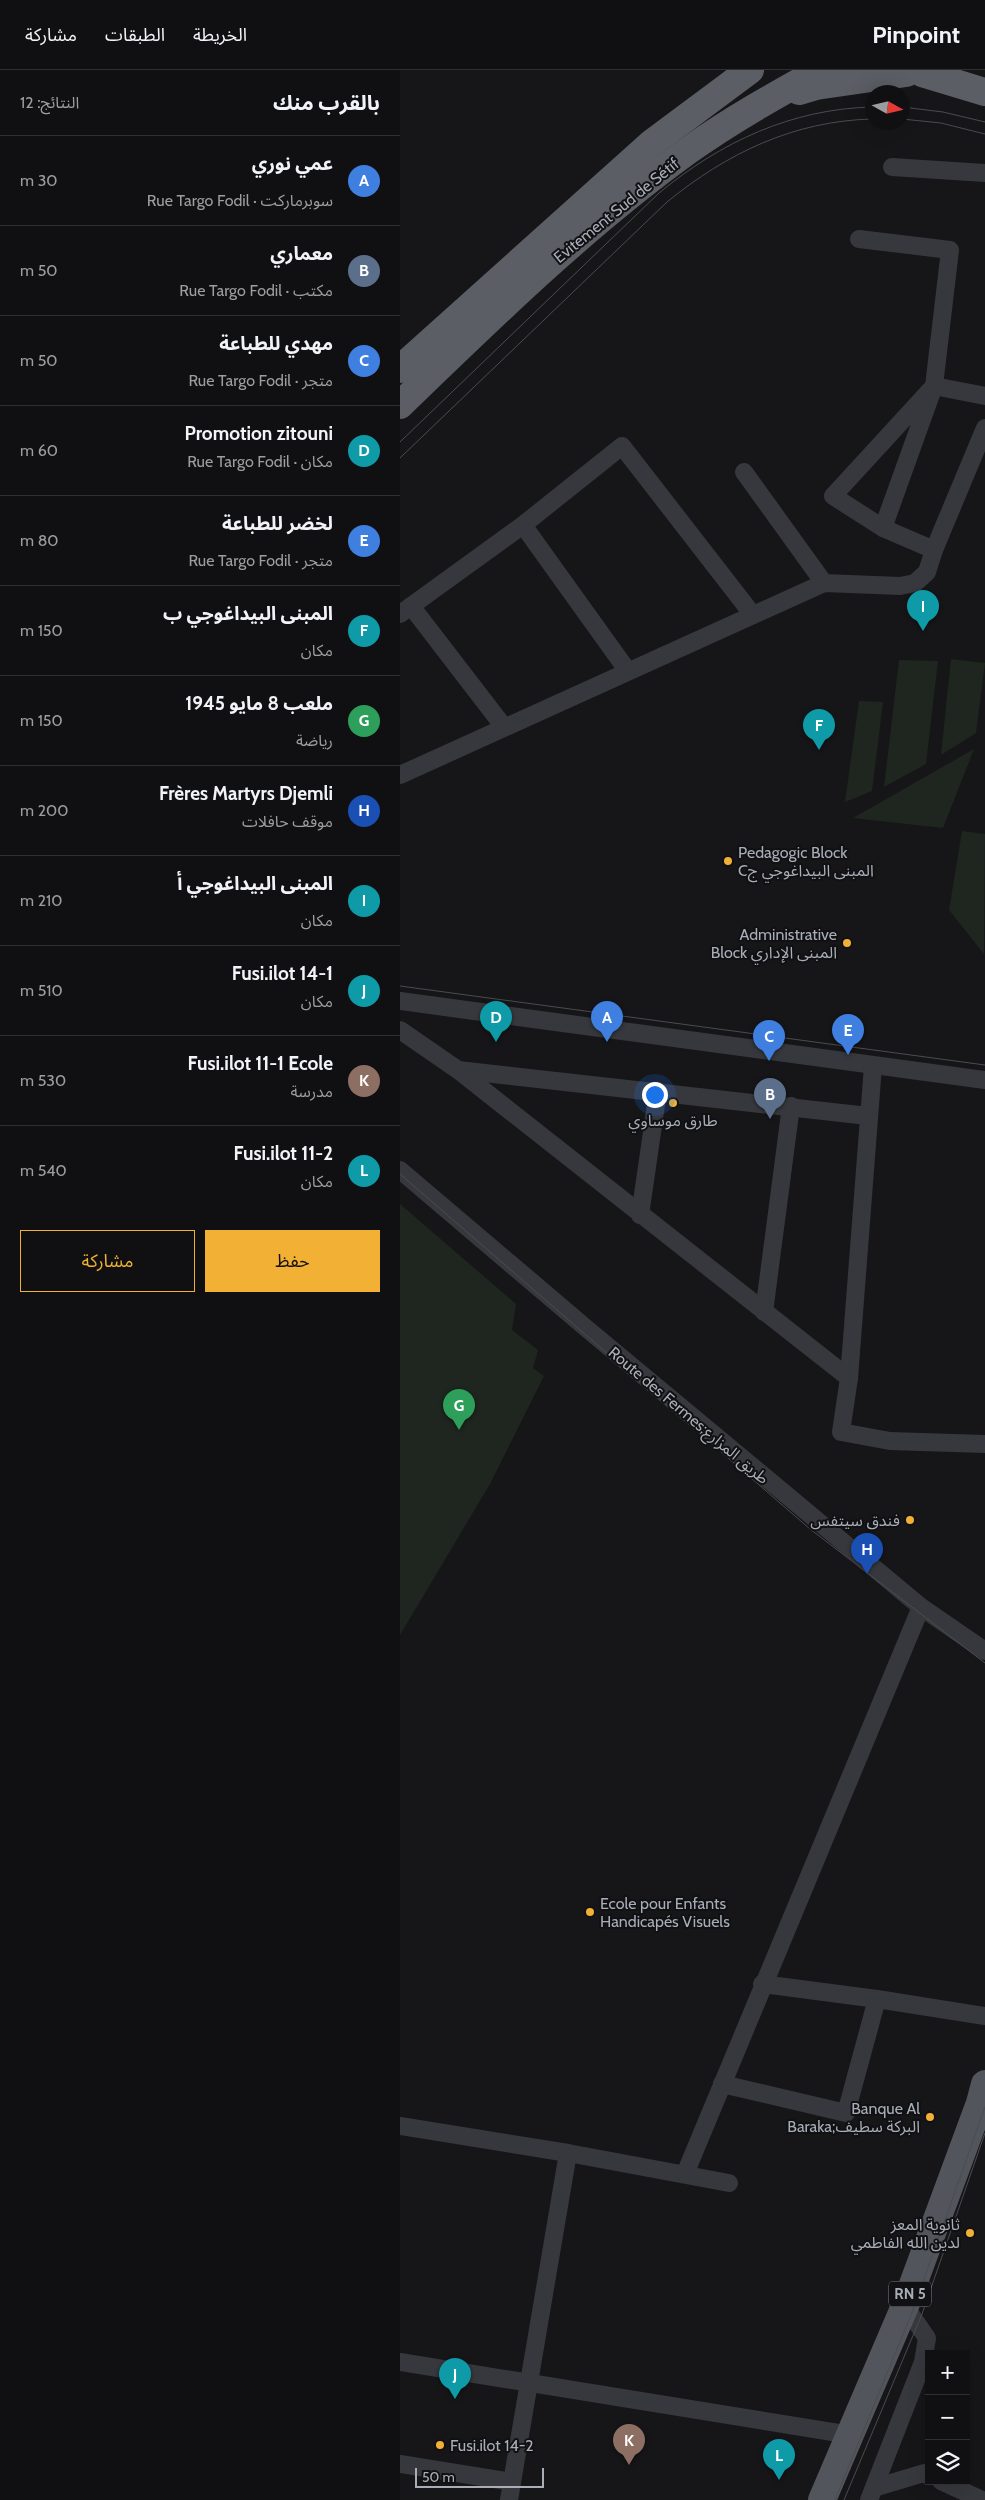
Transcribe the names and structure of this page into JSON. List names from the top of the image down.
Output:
{
  "streets": {
    "highway": ["Evitement Sud de Sétif"],
    "main road": ["RN 5"],
    "street": ["Route des Fermes;طريق المزارع"]
  },
  "places": [
    "Pedagogic Block Cالمبنى البيداغوجي ج",
    "Administrative Block المبنى الإداري",
    "طارق موساوي",
    "فندق سيتفس",
    "Ecole pour Enfants Handicapés Visuels",
    "Banque Al Baraka;البركة سطيف",
    "ثانوية المعز لدين الله الفاطمي",
    "Fusi.ilot 14-2"
  ],
  "scale_bar": "50 m",
  "north": "right",
  "page": {
    "header": "Pinpoint",
    "nav": ["الخريطة", "الطبقات", "مشاركة"],
    "heading": ["بالقرب منك", "النتائج: 12"],
    "list": [
      {
        "mark": "A",
        "name": "عمي نوري",
        "note": "سوبرماركت · Rue Targo Fodil",
        "value": "30 m"
      },
      {
        "mark": "B",
        "name": "معماري",
        "note": "مكتب · Rue Targo Fodil",
        "value": "50 m"
      },
      {
        "mark": "C",
        "name": "مهدي للطباعة",
        "note": "متجر · Rue Targo Fodil",
        "value": "50 m"
      },
      {
        "mark": "D",
        "name": "Promotion zitouni",
        "note": "مكان · Rue Targo Fodil",
        "value": "60 m"
      },
      {
        "mark": "E",
        "name": "لخضر للطباعة",
        "note": "متجر · Rue Targo Fodil",
        "value": "80 m"
      },
      {
        "mark": "F",
        "name": "المبنى البيداغوجي ب",
        "note": "مكان",
        "value": "150 m"
      },
      {
        "mark": "G",
        "name": "ملعب 8 مايو 1945",
        "note": "رياضة",
        "value": "150 m"
      },
      {
        "mark": "H",
        "name": "Frères Martyrs Djemli",
        "note": "موقف حافلات",
        "value": "200 m"
      },
      {
        "mark": "I",
        "name": "المبنى البيداغوجي أ",
        "note": "مكان",
        "value": "210 m"
      },
      {
        "mark": "J",
        "name": "Fusi.ilot 14-1",
        "note": "مكان",
        "value": "510 m"
      },
      {
        "mark": "K",
        "name": "Fusi.ilot 11-1 Ecole",
        "note": "مدرسة",
        "value": "530 m"
      },
      {
        "mark": "L",
        "name": "Fusi.ilot 11-2",
        "note": "مكان",
        "value": "540 m"
      }
    ],
    "pins": [
      "I",
      "F",
      "A",
      "D",
      "E",
      "C",
      "B",
      "G",
      "H",
      "J",
      "K",
      "L"
    ],
    "buttons": ["حفظ", "مشاركة"],
    "map_buttons": ["+", "−"],
    "scale": "50 m"
  }
}
